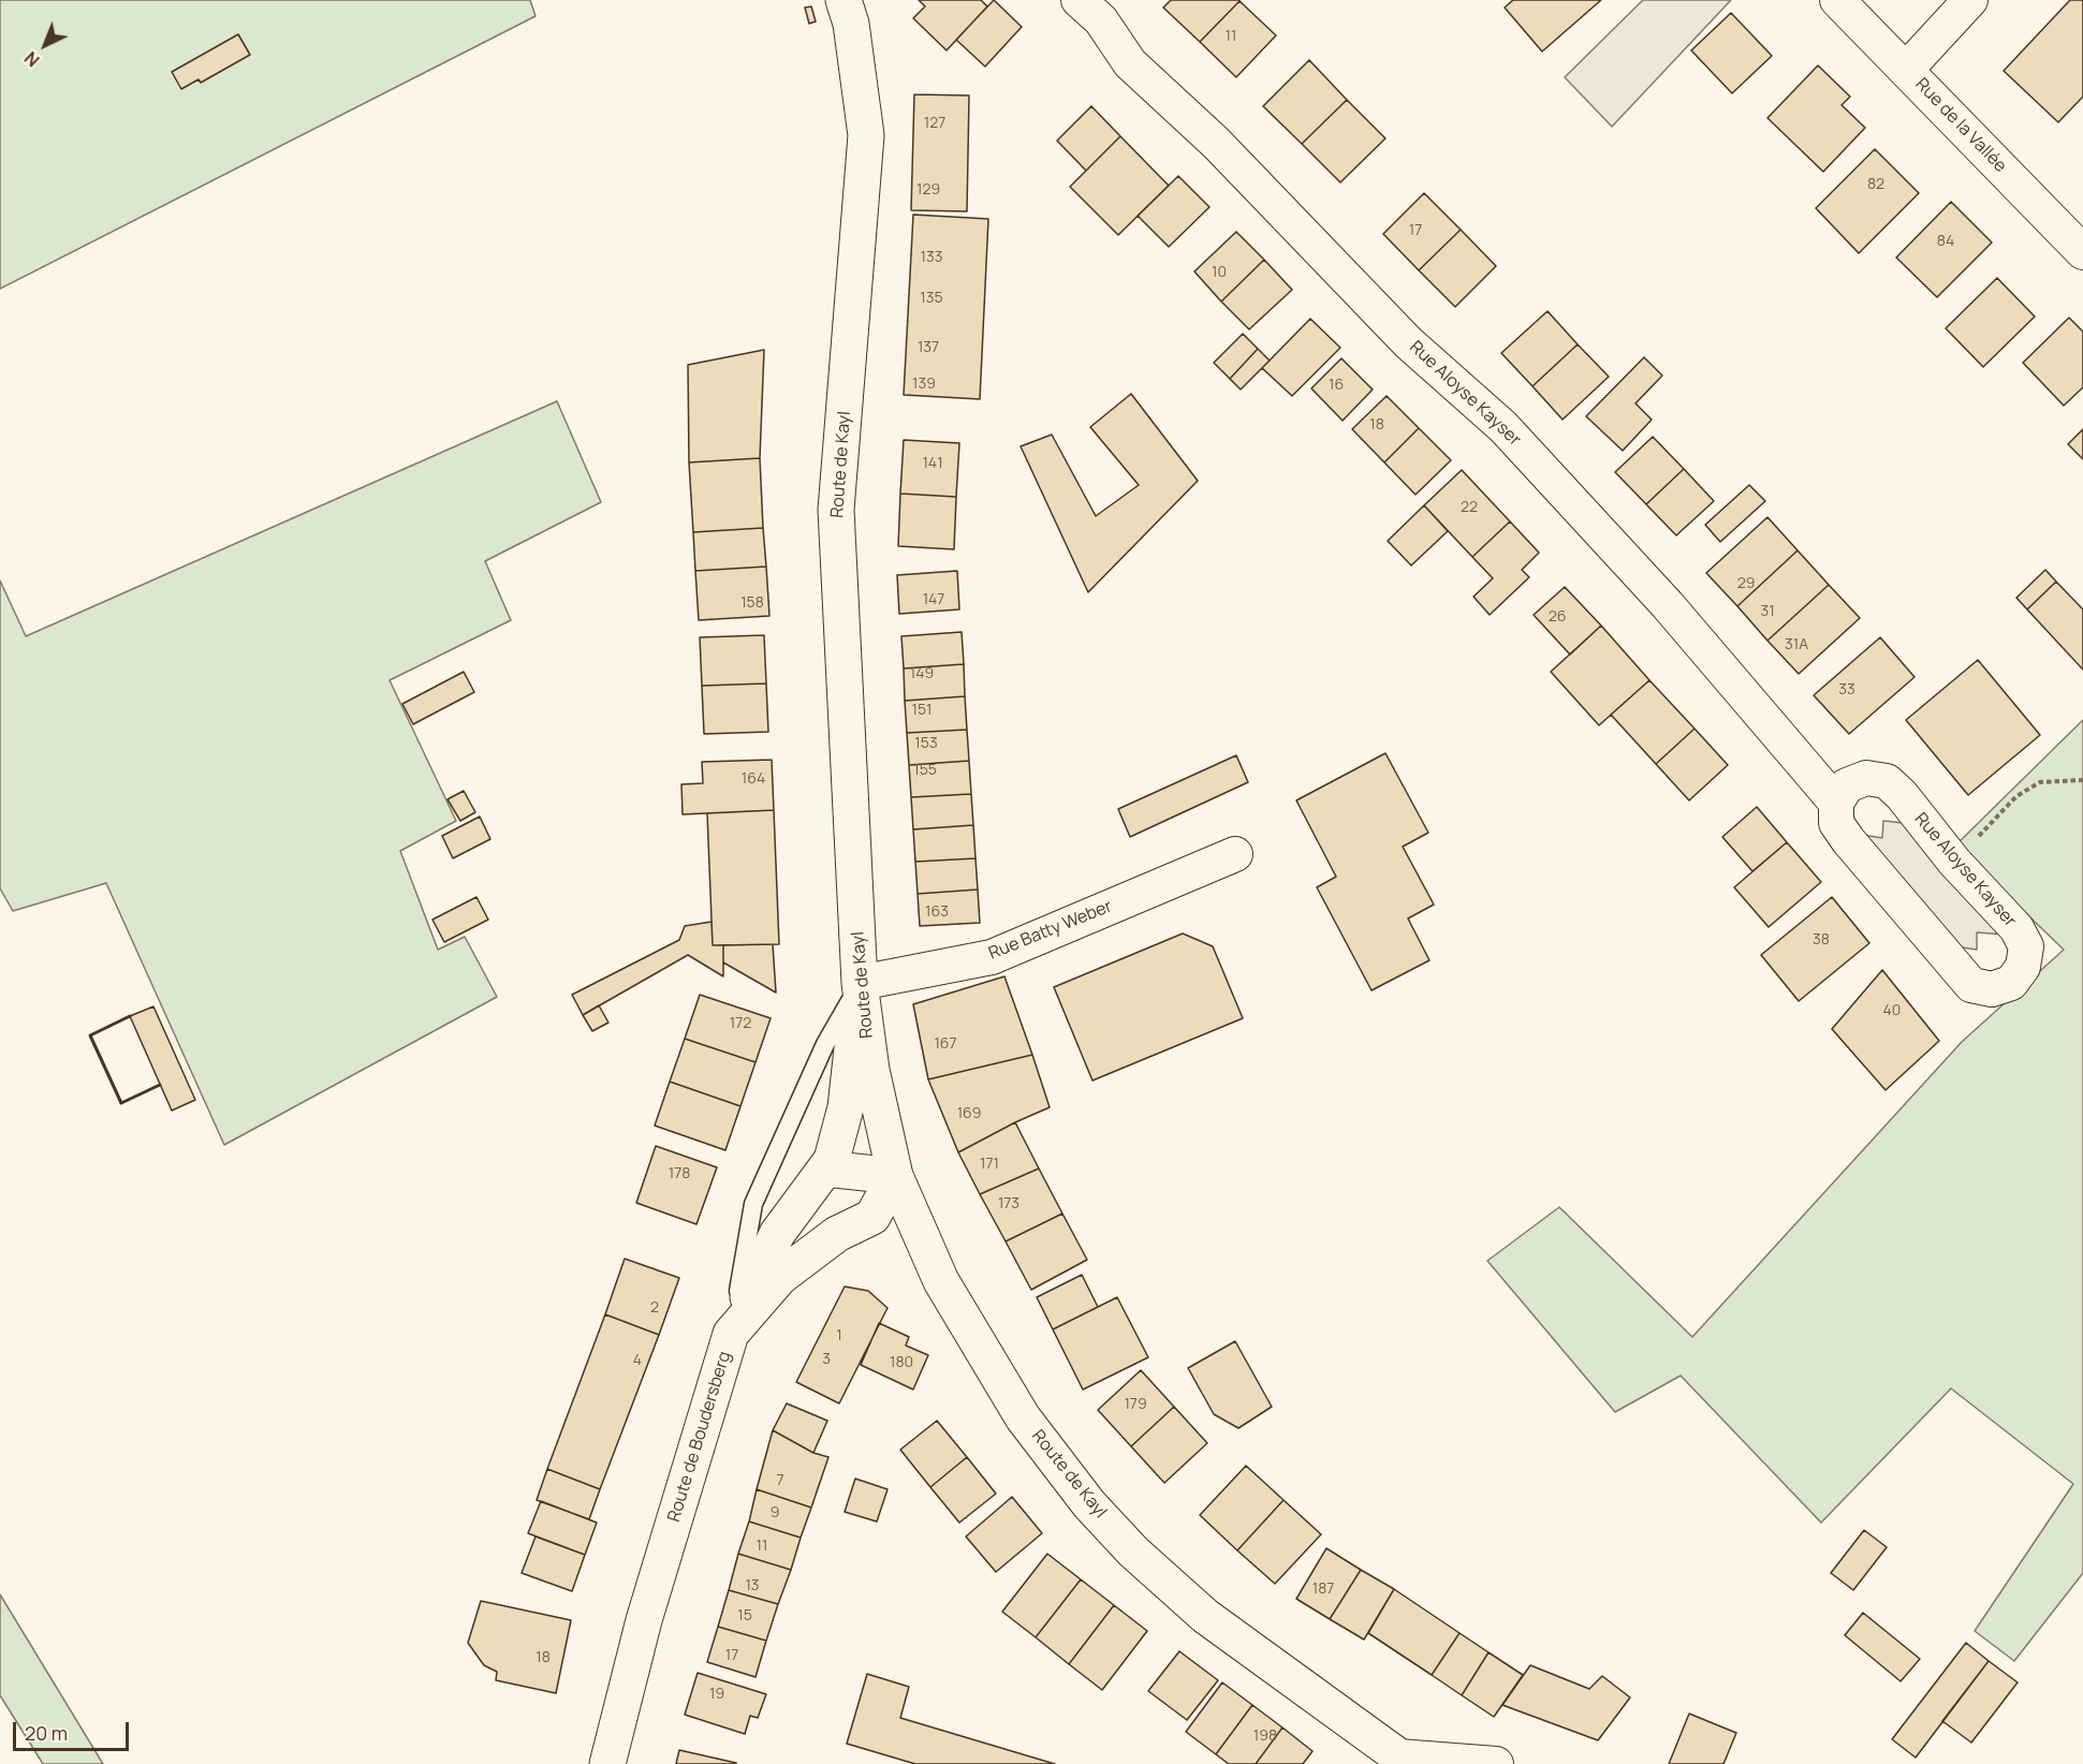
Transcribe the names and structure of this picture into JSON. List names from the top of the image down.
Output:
{
  "streets": {
    "main road": ["Route de Kayl", "Route de Boudersberg"],
    "street": ["Rue de la Vallée", "Rue Aloyse Kayser", "Rue Batty Weber"]
  },
  "crossings": [
    ["Route de Kayl", "Rue Batty Weber"],
    ["Route de Kayl", "Route de Boudersberg"]
  ],
  "house_numbers": [
    "11",
    "127",
    "82",
    "129",
    "17",
    "84",
    "133",
    "10",
    "135",
    "137",
    "139",
    "16",
    "18",
    "141",
    "22",
    "29",
    "147",
    "158",
    "31",
    "26",
    "31A",
    "149",
    "33",
    "151",
    "153",
    "155",
    "164",
    "163",
    "38",
    "40",
    "172",
    "167",
    "169",
    "171",
    "178",
    "173",
    "2",
    "1",
    "3",
    "4",
    "180",
    "179",
    "7",
    "9",
    "11",
    "13",
    "187",
    "15",
    "17",
    "18",
    "19",
    "198"
  ],
  "scale_bar": "20 m",
  "north": "bottom left"
}
